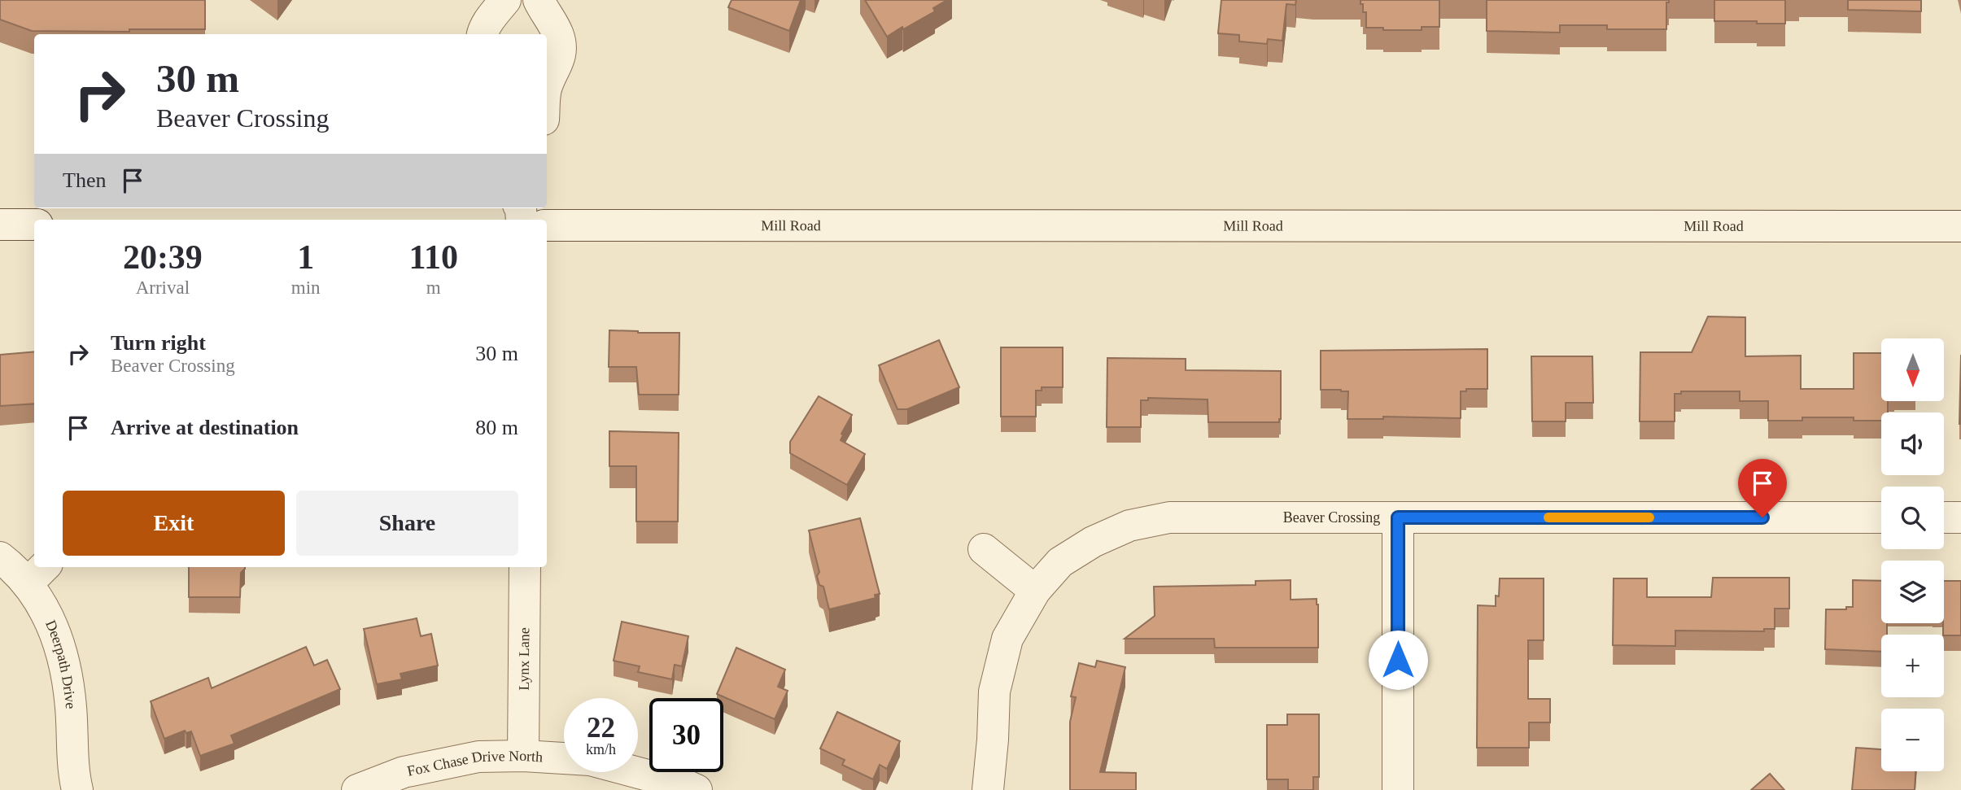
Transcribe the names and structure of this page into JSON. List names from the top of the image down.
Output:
{
  "streets": {
    "street": [
      "Mill Road",
      "Beaver Crossing",
      "Lynx Lane",
      "Deerpath Drive",
      "Fox Chase Drive North"
    ]
  },
  "crossings": [
    ["Lynx Lane", "Fox Chase Drive North"]
  ],
  "north": "bottom",
  "page": {
    "turn": ["30 m", "Beaver Crossing"],
    "then": "Then",
    "eta": [
      "20:39",
      "Arrival",
      "1",
      "min",
      "110",
      "m"
    ],
    "list": [
      {
        "name": "Turn right",
        "note": "Beaver Crossing",
        "value": "30 m"
      },
      {
        "name": "Arrive at destination",
        "value": "80 m"
      }
    ],
    "map_buttons": ["+", "−"],
    "buttons": ["Exit", "Share"],
    "speed": "22 km/h",
    "limit": "30"
  }
}
